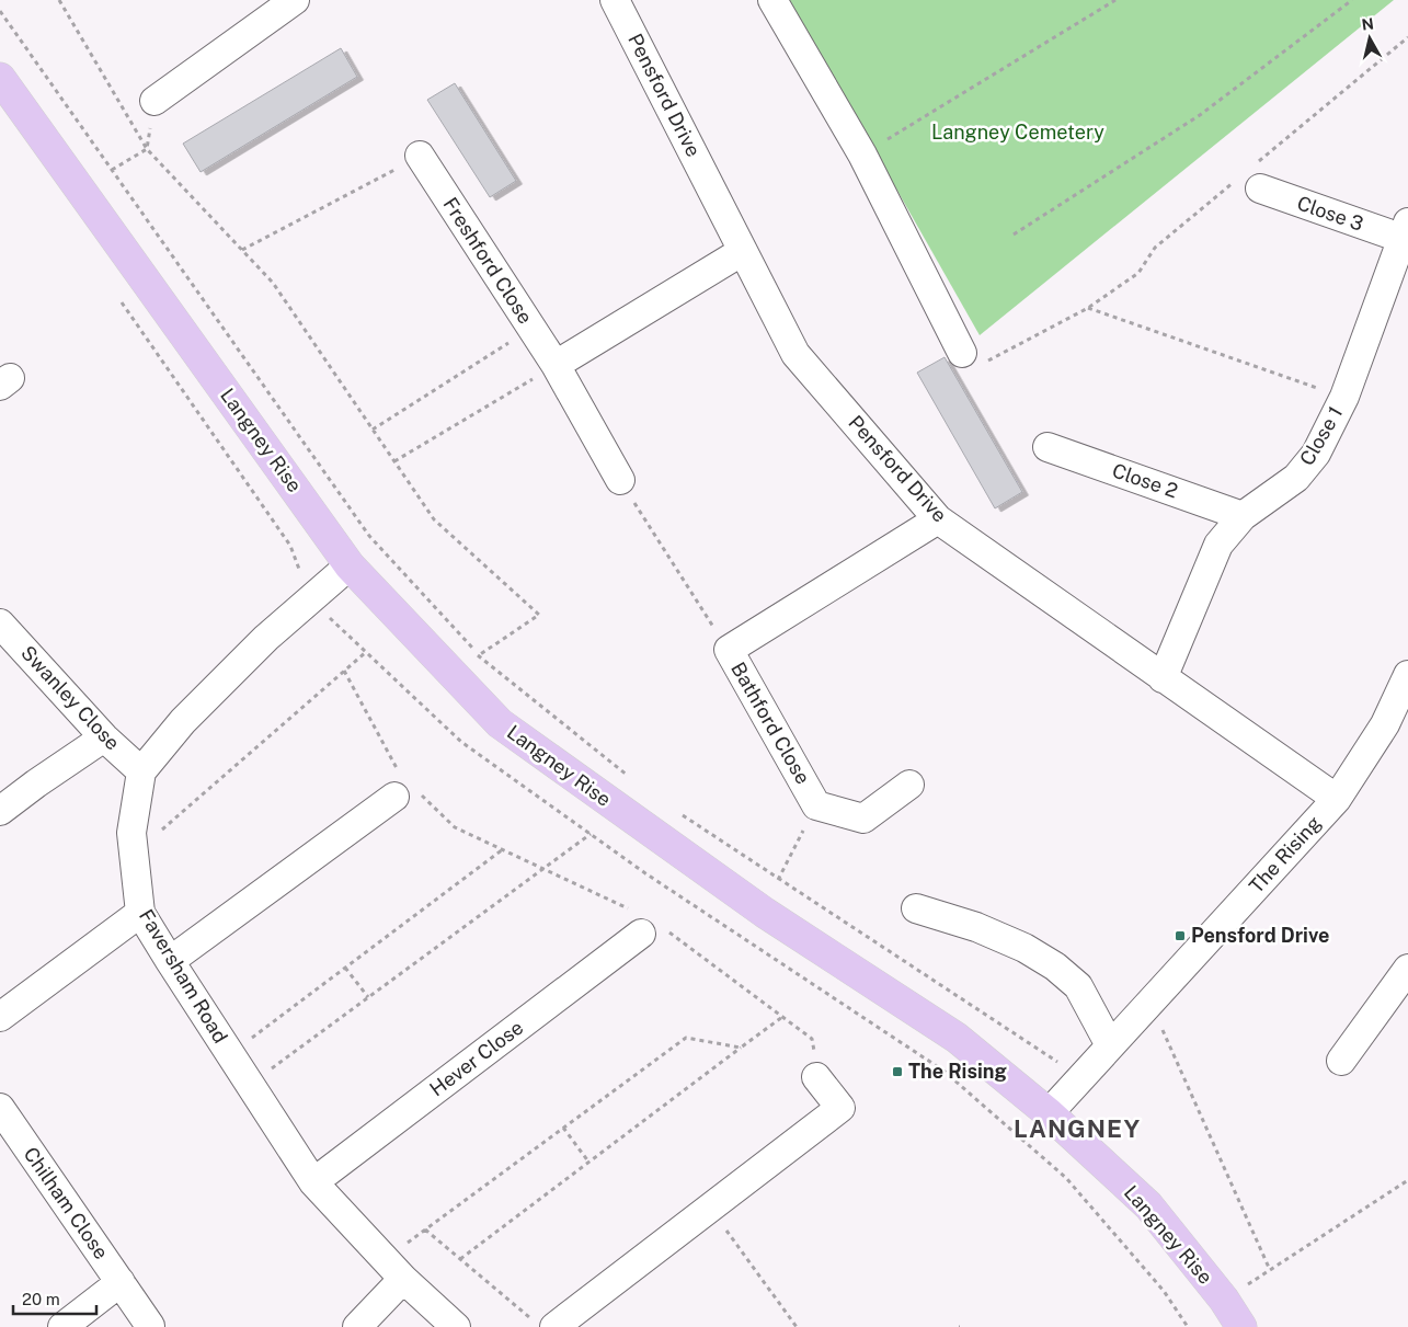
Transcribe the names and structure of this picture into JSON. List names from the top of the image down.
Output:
{
  "streets": {
    "main road": ["Langney Rise"],
    "street": [
      "Pensford Drive",
      "Close 3",
      "Freshford Close",
      "Close 1",
      "Close 2",
      "Swanley Close",
      "Bathford Close",
      "The Rising",
      "Faversham Road",
      "Hever Close",
      "Chilham Close"
    ]
  },
  "crossings": [
    ["Pensford Drive", "Close 1"],
    ["Pensford Drive", "Bathford Close"],
    ["Pensford Drive", "The Rising"],
    ["Close 3", "Close 1"],
    ["Close 1", "Close 2"],
    ["Langney Rise", "The Rising"],
    ["Swanley Close", "Faversham Road"],
    ["Faversham Road", "Hever Close"]
  ],
  "districts": ["LANGNEY"],
  "parks": ["Langney Cemetery"],
  "places": {
    "transit": ["Pensford Drive", "The Rising"]
  },
  "scale_bar": "20 m",
  "north": "top"
}
